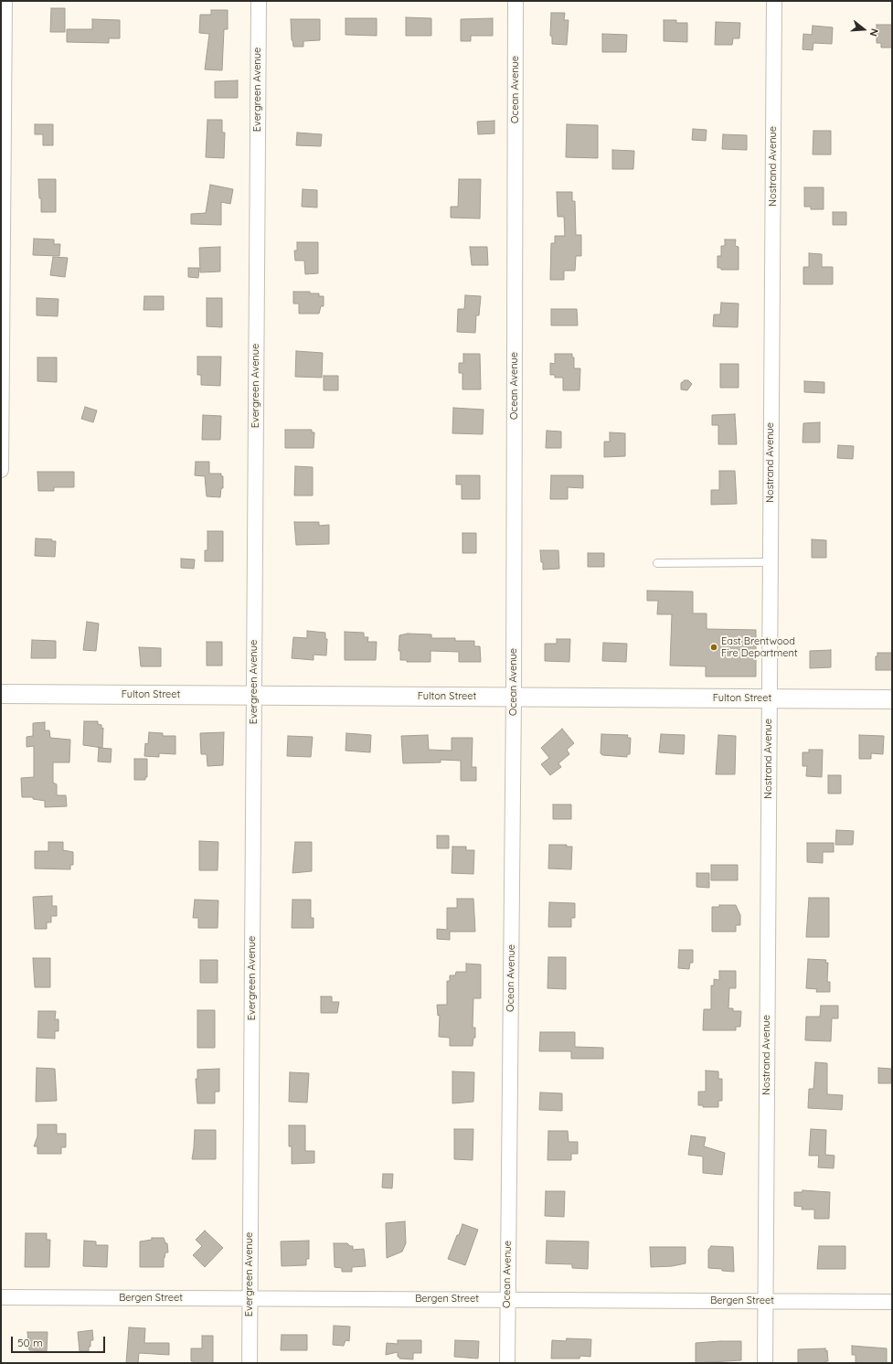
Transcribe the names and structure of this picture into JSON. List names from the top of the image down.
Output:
{
  "streets": {
    "street": [
      "Evergreen Avenue",
      "Ocean Avenue",
      "Nostrand Avenue",
      "Fulton Street",
      "Bergen Street"
    ]
  },
  "crossings": [
    ["Evergreen Avenue", "Fulton Street"],
    ["Evergreen Avenue", "Bergen Street"],
    ["Ocean Avenue", "Fulton Street"],
    ["Ocean Avenue", "Bergen Street"],
    ["Nostrand Avenue", "Fulton Street"],
    ["Nostrand Avenue", "Bergen Street"]
  ],
  "places": ["East Brentwood Fire Department"],
  "scale_bar": "50 m",
  "north": "right"
}
